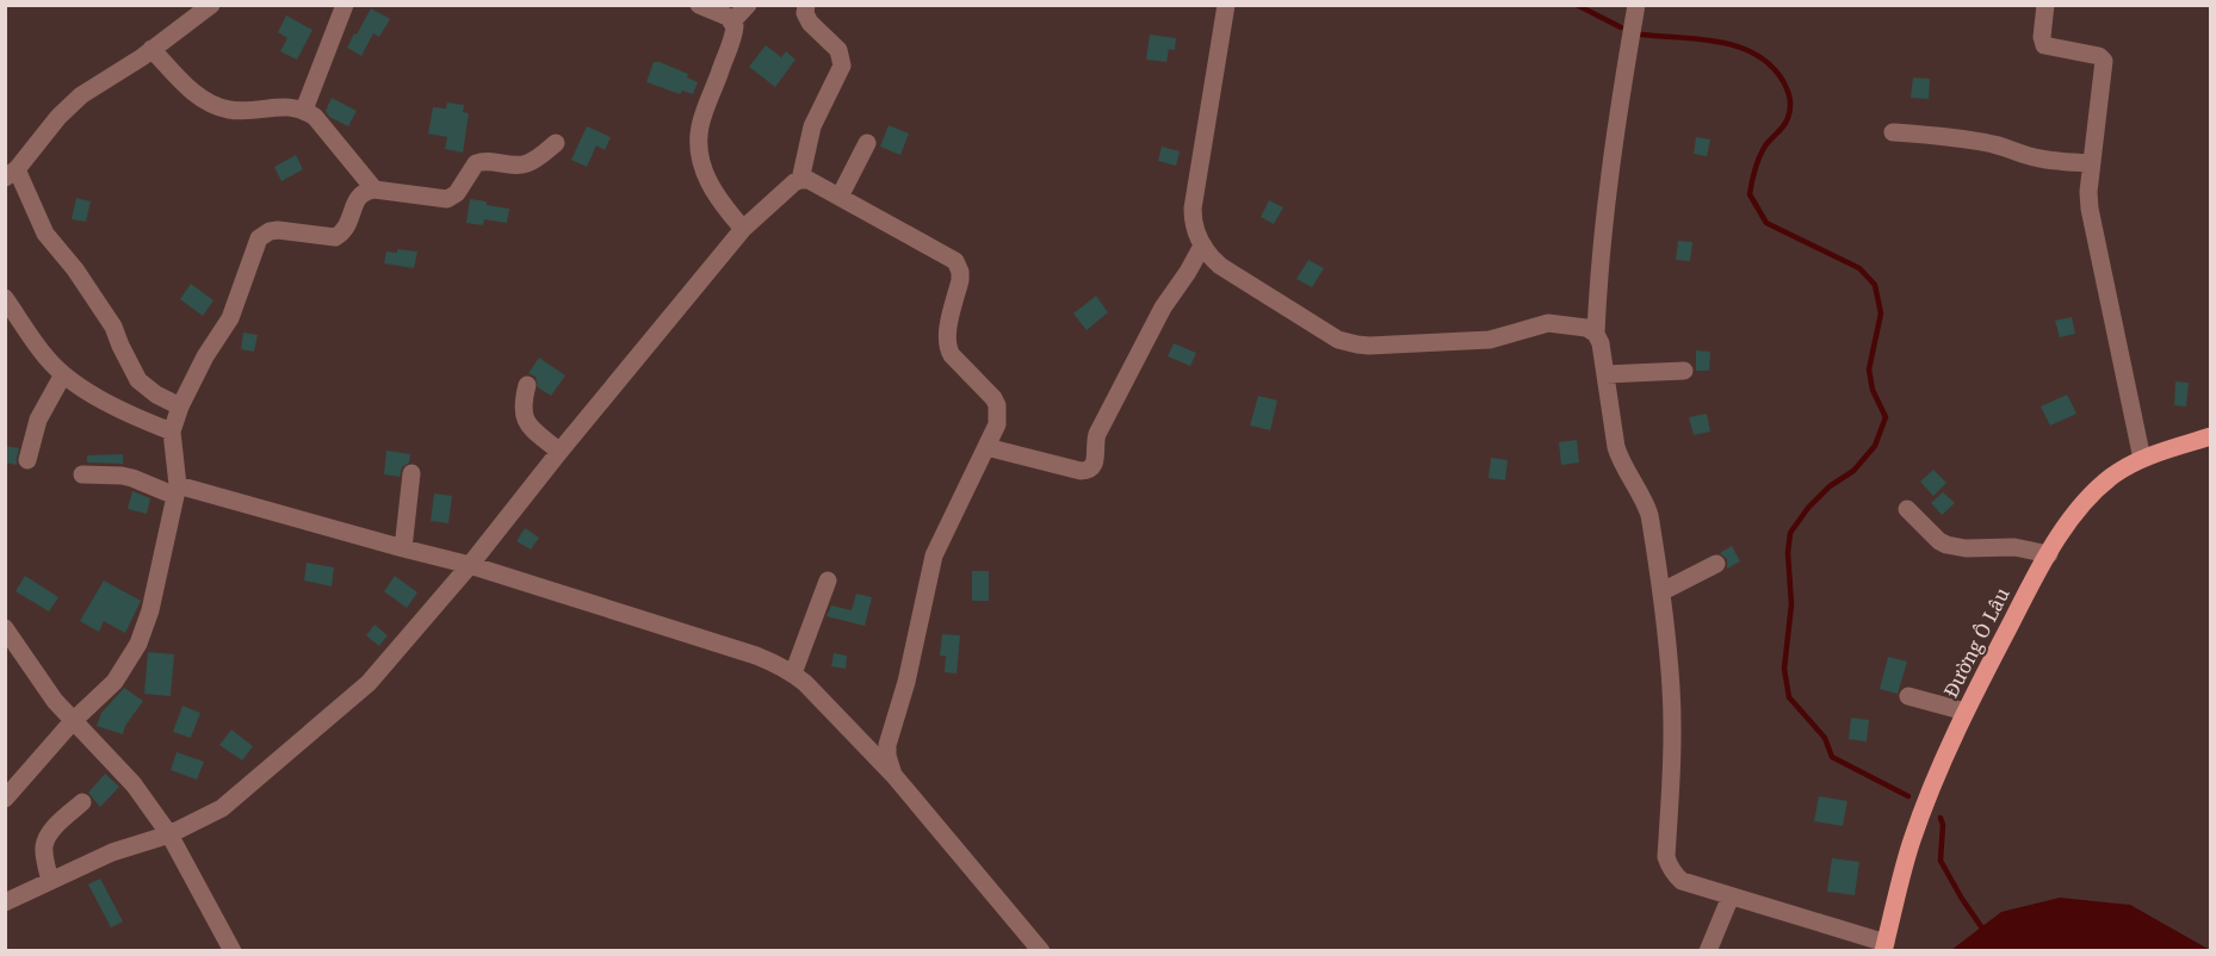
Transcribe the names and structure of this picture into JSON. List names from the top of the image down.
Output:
{
  "streets": {
    "main road": ["Đường Ô Lâu"]
  }
}
